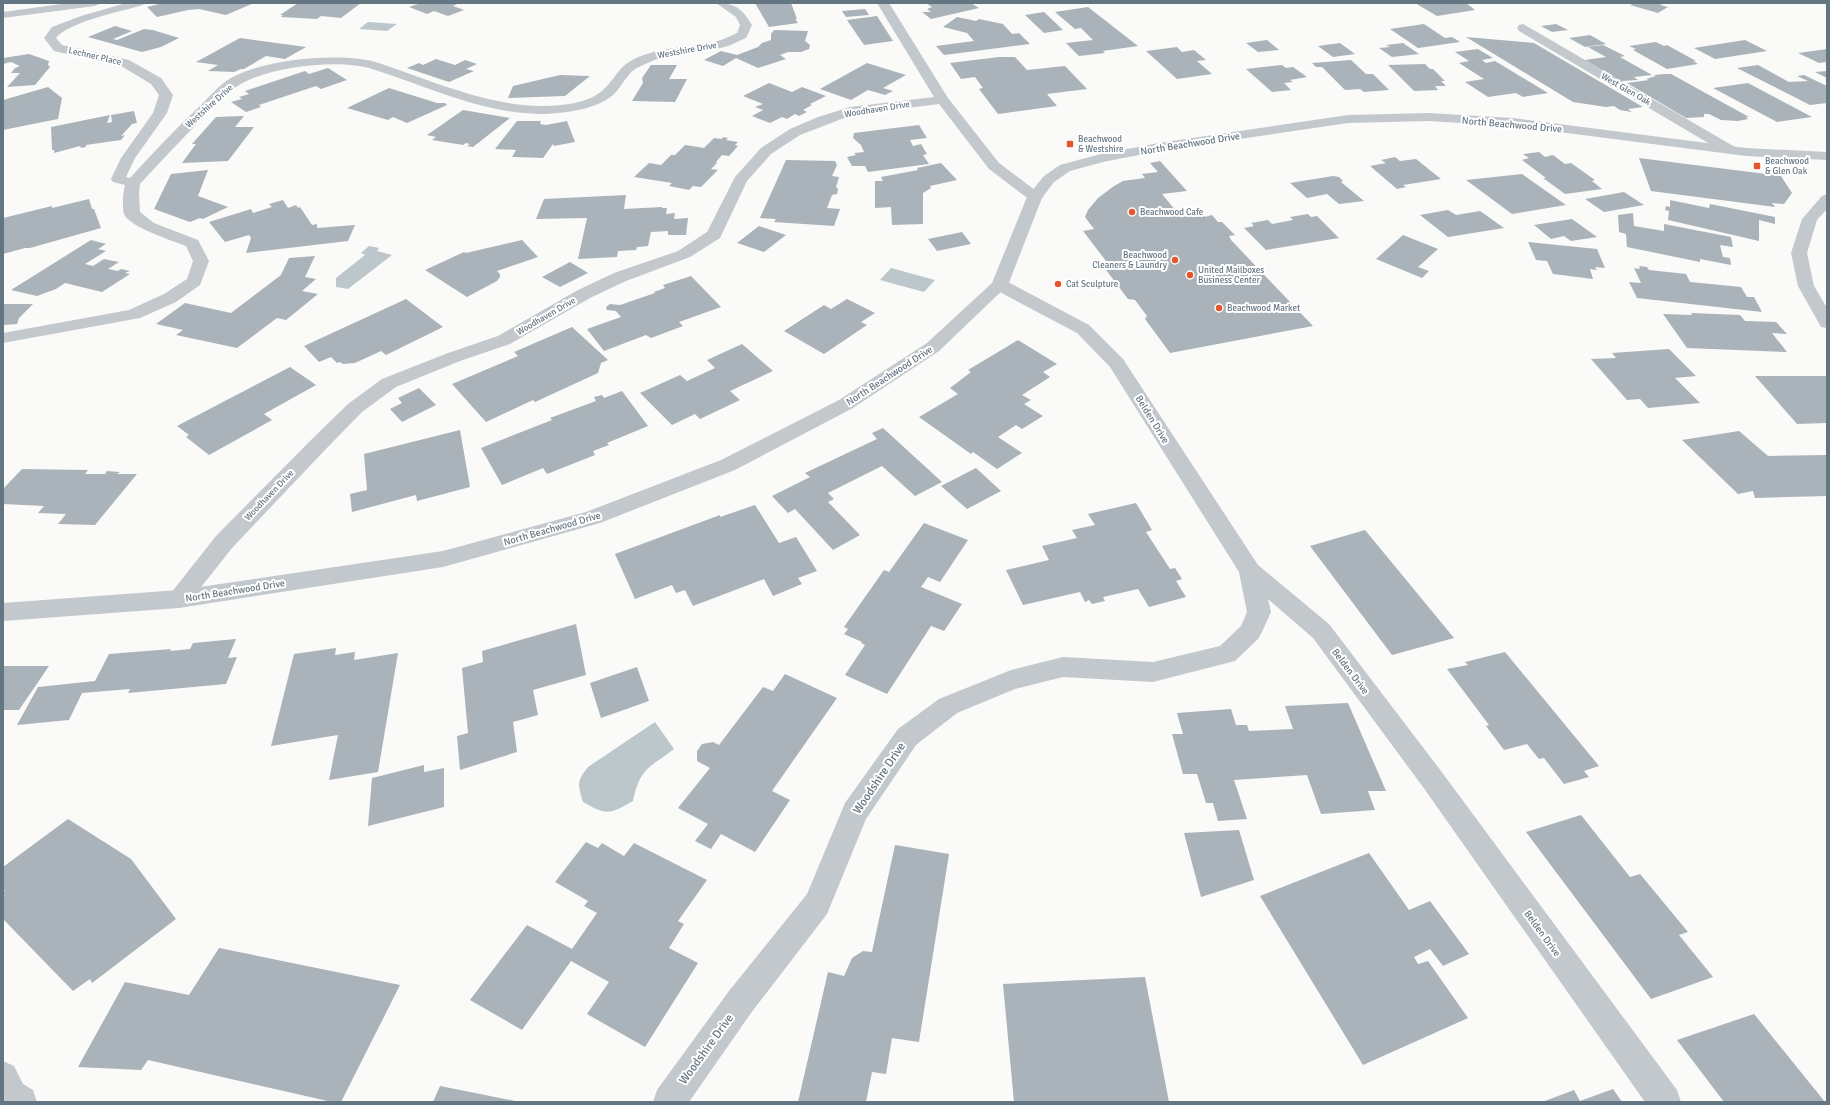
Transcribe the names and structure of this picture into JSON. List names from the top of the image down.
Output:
{
  "streets": {
    "street": [
      "Westshire Drive",
      "Lechner Place",
      "West Glen Oak",
      "Woodhaven Drive",
      "North Beachwood Drive",
      "Belden Drive",
      "Woodshire Drive"
    ]
  },
  "crossings": [
    ["Westshire Drive", "Lechner Place"],
    ["West Glen Oak", "North Beachwood Drive"],
    ["Woodhaven Drive", "North Beachwood Drive"],
    ["North Beachwood Drive", "Belden Drive"],
    ["Belden Drive", "Woodshire Drive"]
  ],
  "places": {
    "transit": ["Beachwood & Westshire", "Beachwood & Glen Oak"],
    "other": [
      "Beachwood Cafe",
      "Beachwood Cleaners & Laundry",
      "United Mailboxes Business Center",
      "Cat Sculpture",
      "Beachwood Market"
    ]
  }
}
